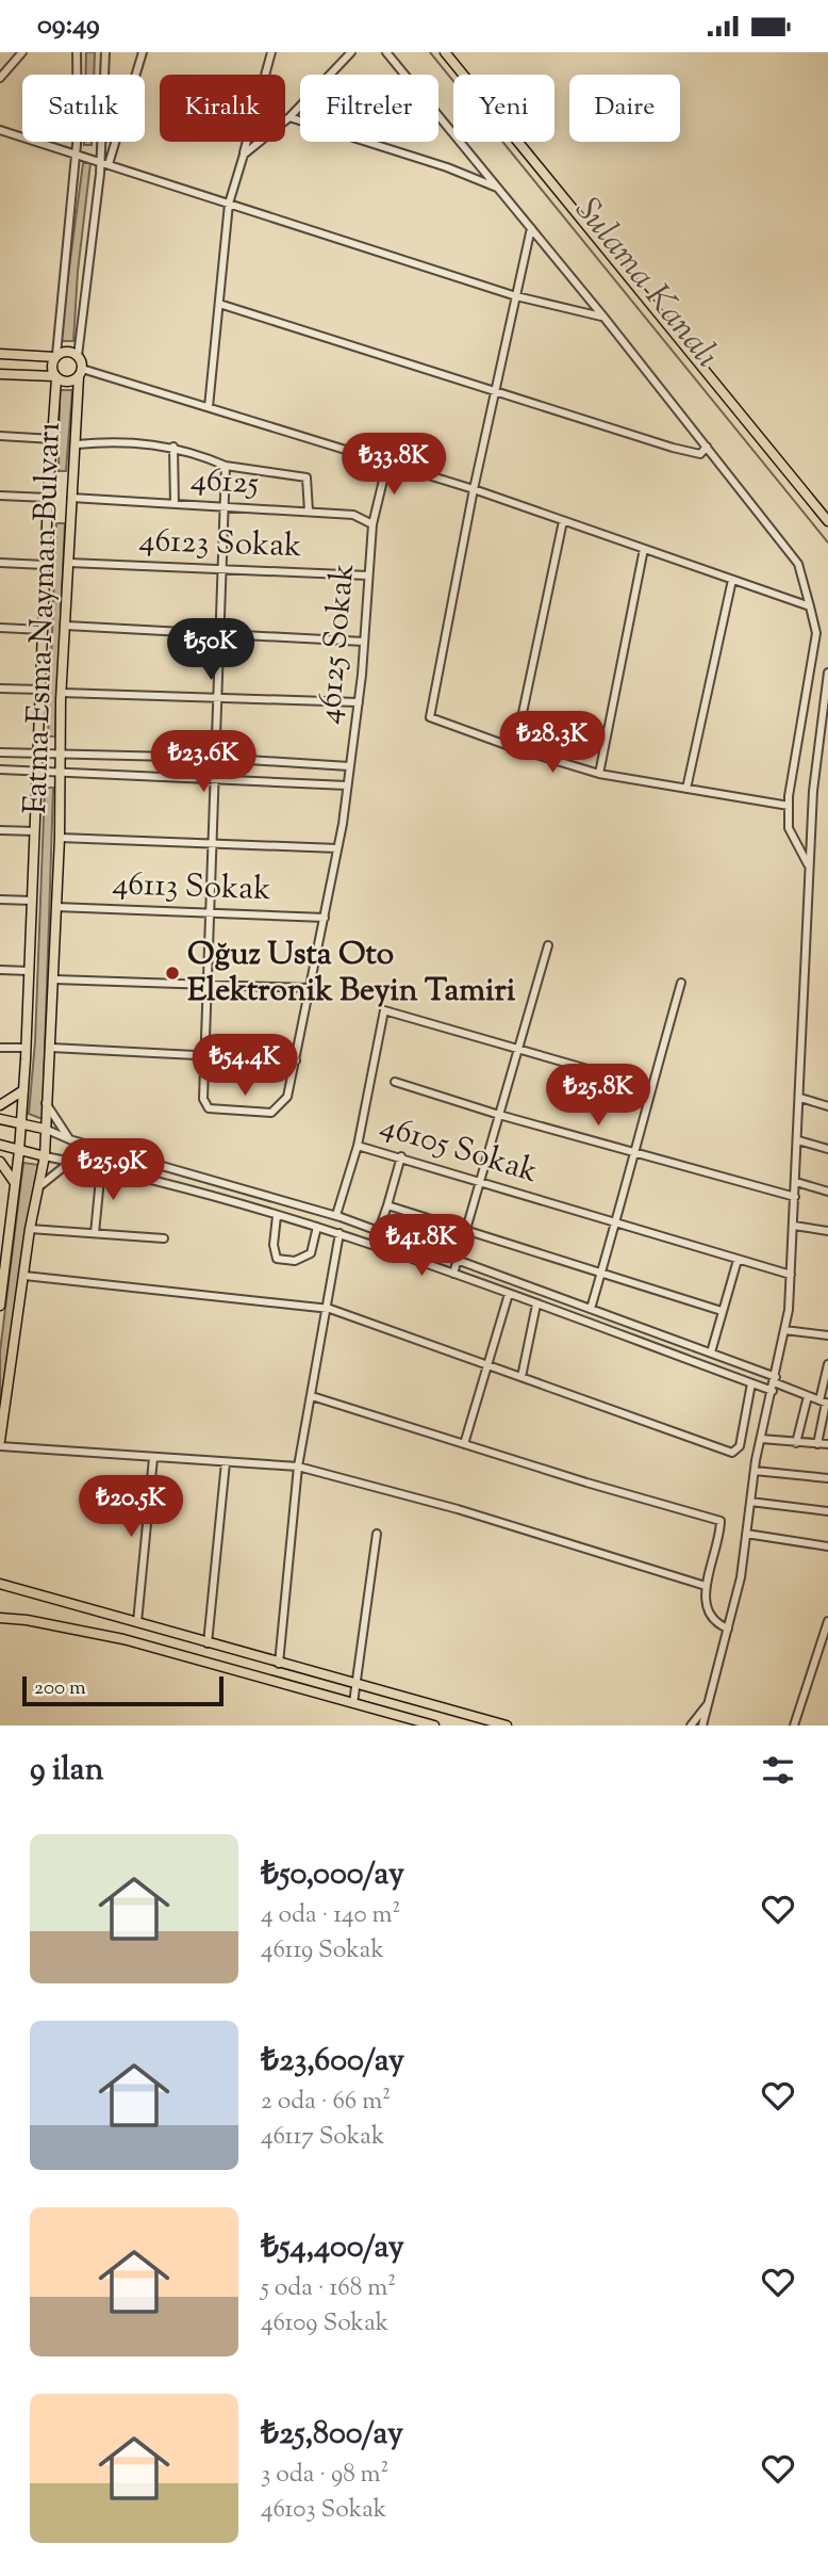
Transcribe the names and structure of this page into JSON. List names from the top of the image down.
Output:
{
  "streets": {
    "main road": ["Fatma Esma Nayman Bulvarı"],
    "street": [
      "46125",
      "46123 Sokak",
      "46125 Sokak",
      "46113 Sokak",
      "46105 Sokak"
    ]
  },
  "crossings": [
    ["46125", "Fatma Esma Nayman Bulvarı"],
    ["46125", "46125 Sokak"],
    ["46123 Sokak", "Fatma Esma Nayman Bulvarı"],
    ["46123 Sokak", "46125 Sokak"],
    ["Fatma Esma Nayman Bulvarı", "46113 Sokak"]
  ],
  "water": ["Sulama Kanalı"],
  "places": ["Oğuz Usta Oto Elektronik Beyin Tamiri"],
  "scale_bar": "200 m",
  "page": {
    "status": "09:49",
    "chip": [
      "Satılık",
      "Kiralık",
      "Filtreler",
      "Yeni",
      "Daire"
    ],
    "price": [
      "₺33.8K",
      "₺50K",
      "₺28.3K",
      "₺23.6K",
      "₺54.4K",
      "₺25.8K",
      "₺25.9K",
      "₺41.8K",
      "₺20.5K"
    ],
    "scale": "200 m",
    "heading": "9 ilan",
    "list": [
      {
        "name": "₺50,000/ay",
        "note": "4 oda · 140 m² · 46119 Sokak"
      },
      {
        "name": "₺23,600/ay",
        "note": "2 oda · 66 m² · 46117 Sokak"
      },
      {
        "name": "₺54,400/ay",
        "note": "5 oda · 168 m² · 46109 Sokak"
      },
      {
        "name": "₺25,800/ay",
        "note": "3 oda · 98 m² · 46103 Sokak"
      }
    ]
  }
}
